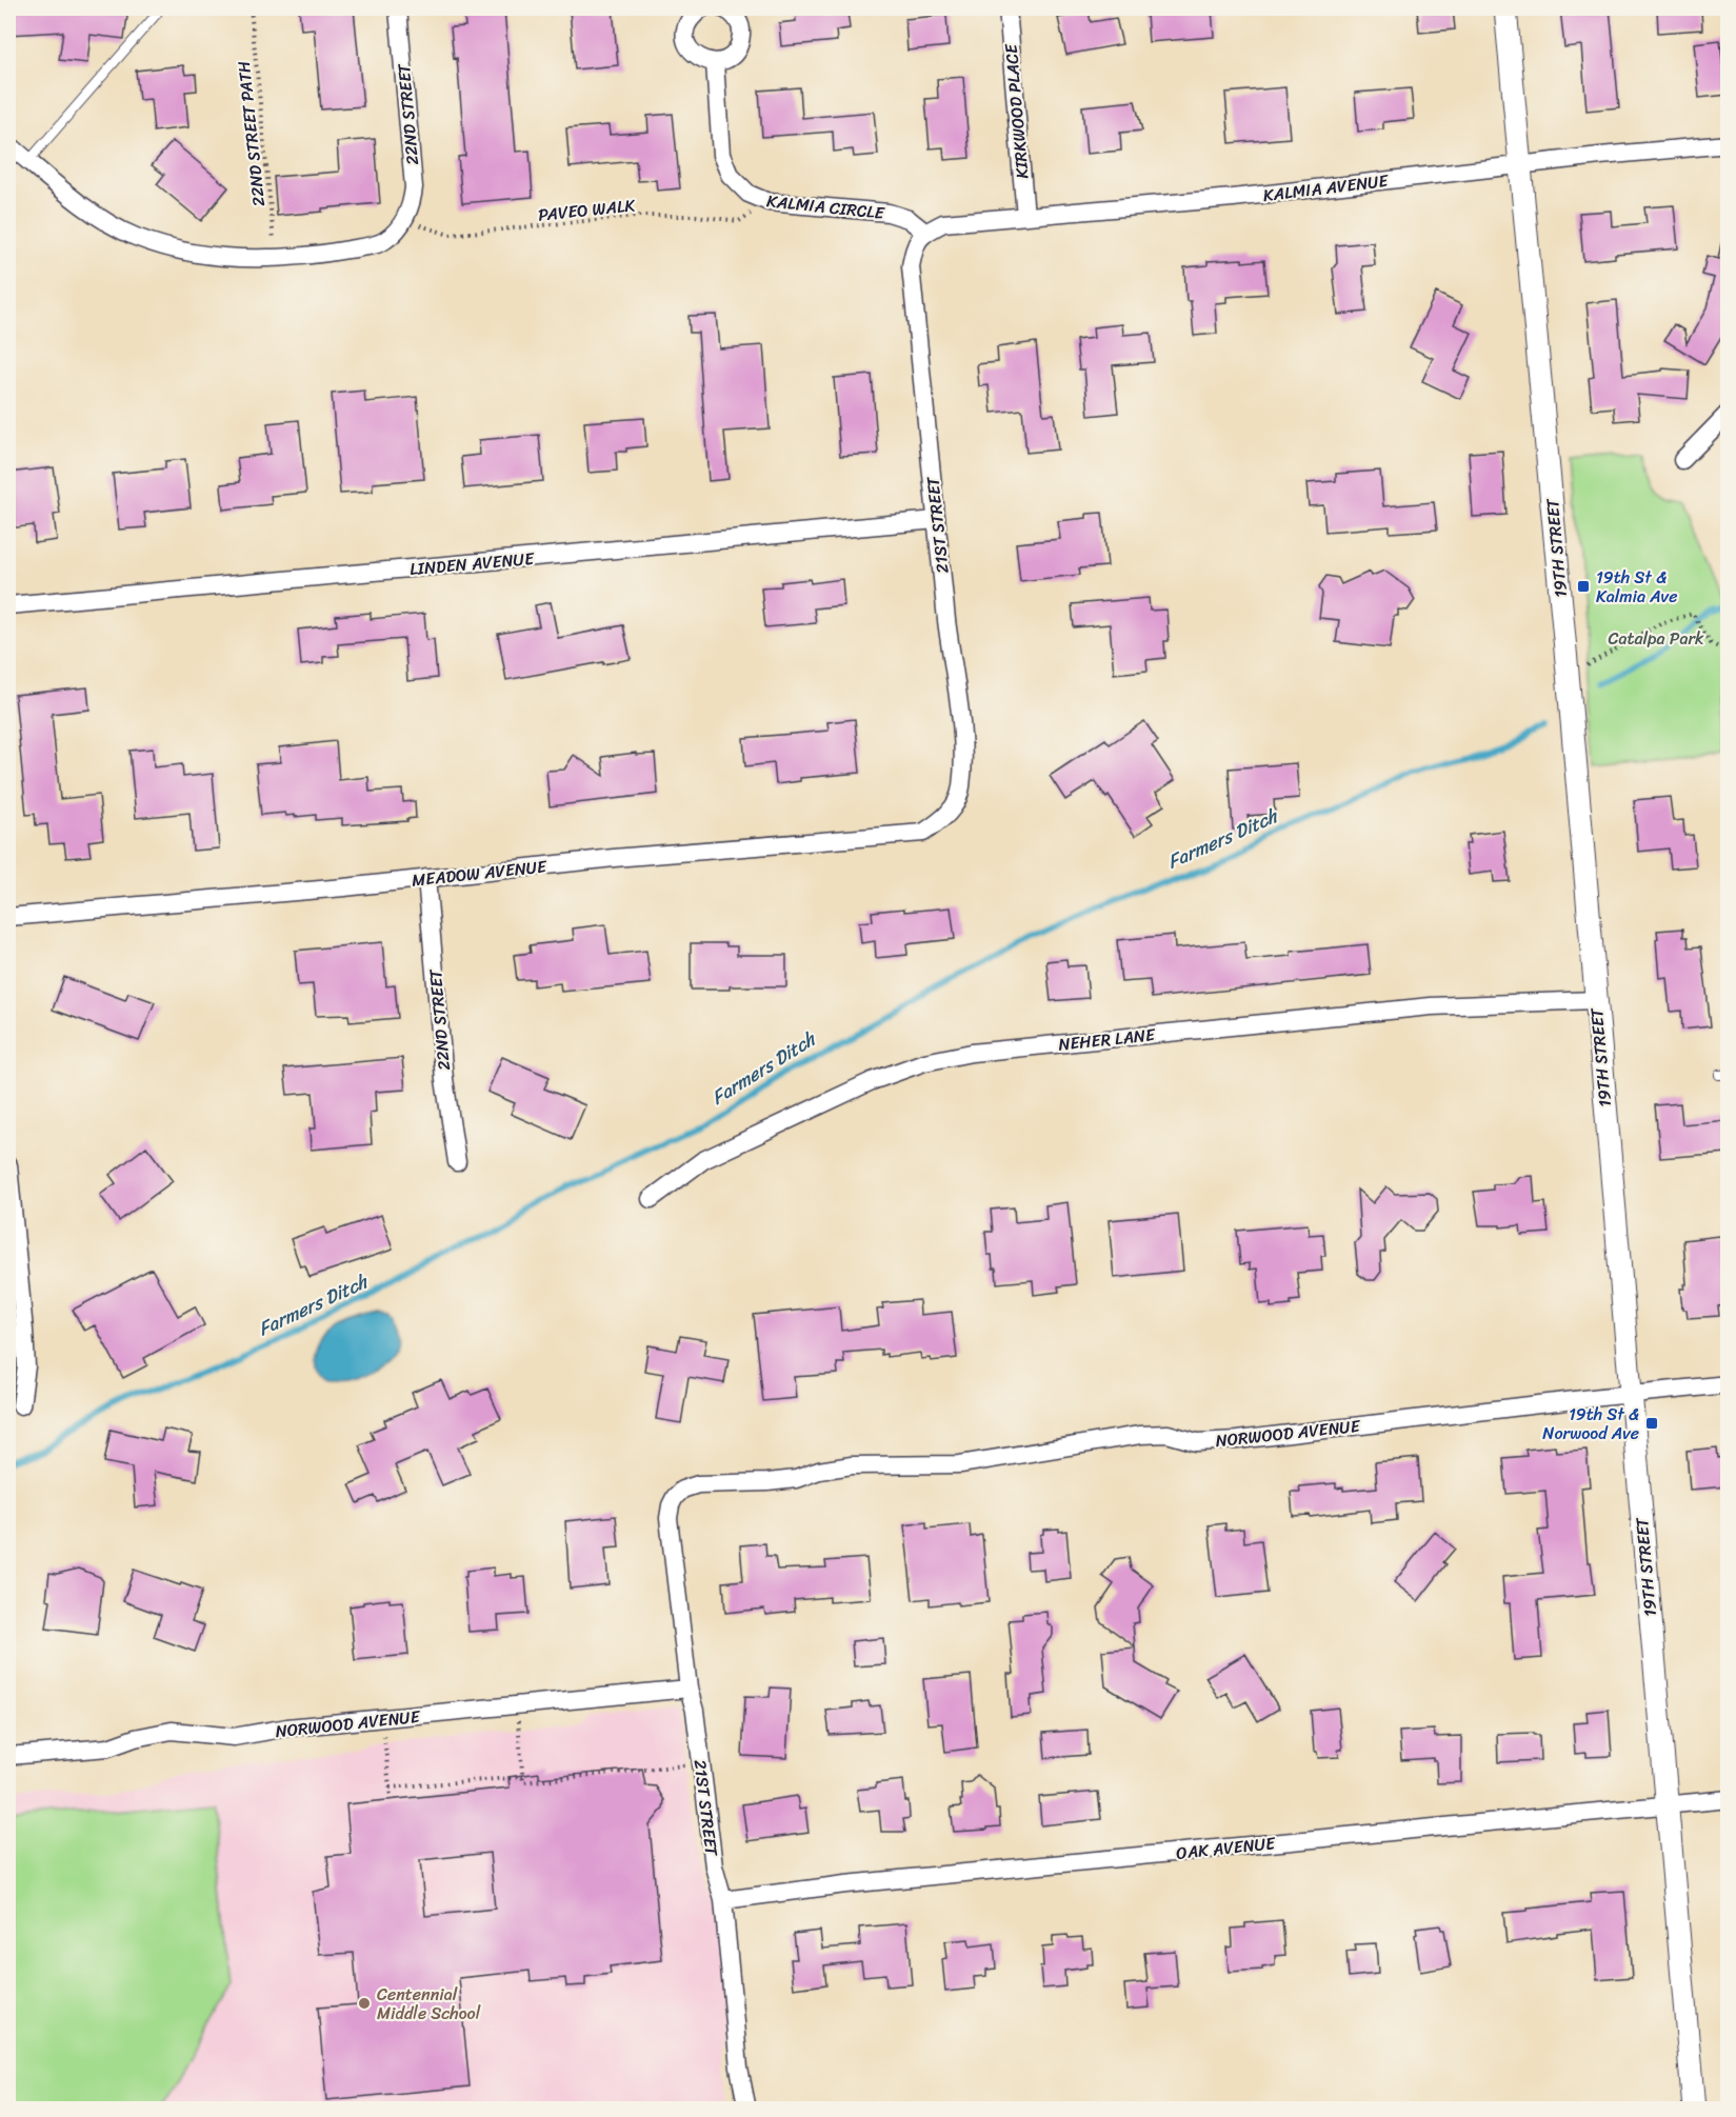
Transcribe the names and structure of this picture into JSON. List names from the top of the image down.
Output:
{
  "streets": {
    "street": [
      "KIRKWOOD PLACE",
      "22ND STREET",
      "KALMIA AVENUE",
      "KALMIA CIRCLE",
      "21ST STREET",
      "19TH STREET",
      "LINDEN AVENUE",
      "MEADOW AVENUE",
      "NEHER LANE",
      "NORWOOD AVENUE",
      "OAK AVENUE"
    ],
    "path": ["22ND STREET PATH", "PAVEO WALK"]
  },
  "crossings": [
    ["KIRKWOOD PLACE", "KALMIA AVENUE"],
    ["22ND STREET", "PAVEO WALK"],
    ["22ND STREET", "MEADOW AVENUE"],
    ["KALMIA AVENUE", "KALMIA CIRCLE"],
    ["KALMIA AVENUE", "21ST STREET"],
    ["KALMIA AVENUE", "19TH STREET"],
    ["KALMIA CIRCLE", "PAVEO WALK"],
    ["KALMIA CIRCLE", "21ST STREET"],
    ["21ST STREET", "LINDEN AVENUE"],
    ["21ST STREET", "MEADOW AVENUE"],
    ["21ST STREET", "NORWOOD AVENUE"],
    ["21ST STREET", "OAK AVENUE"],
    ["19TH STREET", "NEHER LANE"],
    ["19TH STREET", "NORWOOD AVENUE"],
    ["19TH STREET", "OAK AVENUE"]
  ],
  "water": ["Farmers Ditch"],
  "parks": ["Catalpa Park"],
  "places": {
    "transit": ["19th St & Kalmia Ave", "19th St & Norwood Ave"],
    "other": ["Centennial Middle School"]
  }
}
